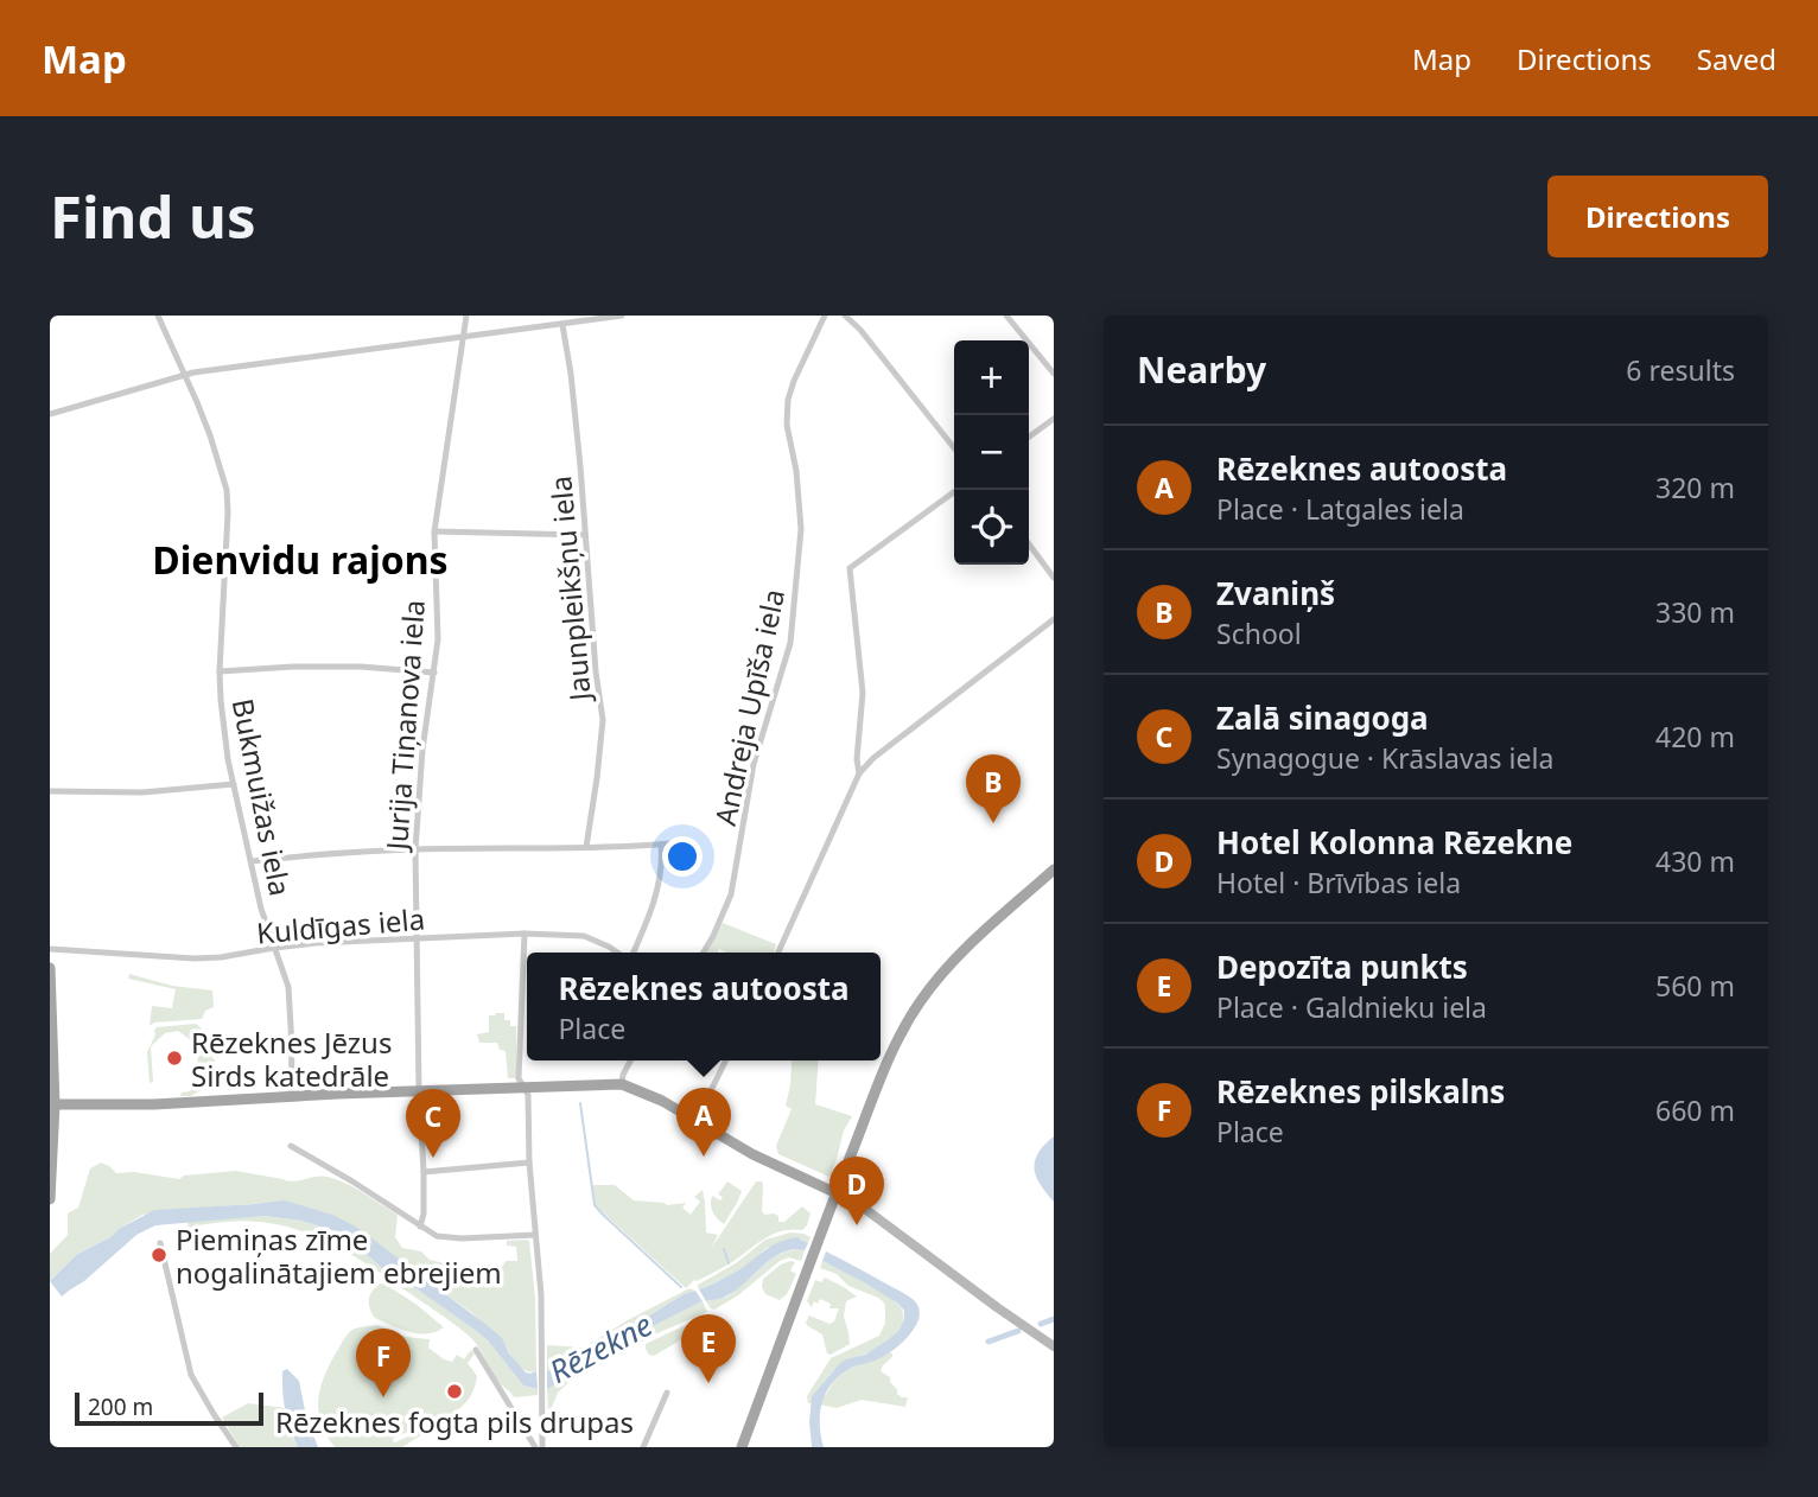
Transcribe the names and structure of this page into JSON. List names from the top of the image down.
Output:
{
  "streets": {
    "street": [
      "Jaunpleikšņu iela",
      "Andreja Upīša iela",
      "Jurija Tiņanova iela",
      "Bukmuižas iela",
      "Kuldīgas iela"
    ]
  },
  "crossings": [
    ["Jurija Tiņanova iela", "Kuldīgas iela"],
    ["Bukmuižas iela", "Kuldīgas iela"]
  ],
  "districts": ["Dienvidu rajons"],
  "water": ["Rēzekne"],
  "places": ["Rēzeknes Jēzus Sirds katedrāle", "Piemiņas zīme nogalinātajiem ebrejiem", "Rēzeknes fogta pils drupas"],
  "scale_bar": "200 m",
  "page": {
    "header": "Map",
    "nav": ["Map", "Directions", "Saved"],
    "buttons": "Directions",
    "title": "Find us",
    "heading": ["Nearby", "6 results"],
    "map_buttons": ["+", "−"],
    "list": [
      {
        "mark": "A",
        "name": "Rēzeknes autoosta",
        "note": "Place · Latgales iela",
        "value": "320 m"
      },
      {
        "mark": "B",
        "name": "Zvaniņš",
        "note": "School",
        "value": "330 m"
      },
      {
        "mark": "C",
        "name": "Zalā sinagoga",
        "note": "Synagogue · Krāslavas iela",
        "value": "420 m"
      },
      {
        "mark": "D",
        "name": "Hotel Kolonna Rēzekne",
        "note": "Hotel · Brīvības iela",
        "value": "430 m"
      },
      {
        "mark": "E",
        "name": "Depozīta punkts",
        "note": "Place · Galdnieku iela",
        "value": "560 m"
      },
      {
        "mark": "F",
        "name": "Rēzeknes pilskalns",
        "note": "Place",
        "value": "660 m"
      }
    ],
    "pins": [
      "B",
      "A",
      "C",
      "D",
      "E",
      "F"
    ],
    "popup": ["Rēzeknes autoosta", "Place"],
    "scale": "200 m"
  }
}
